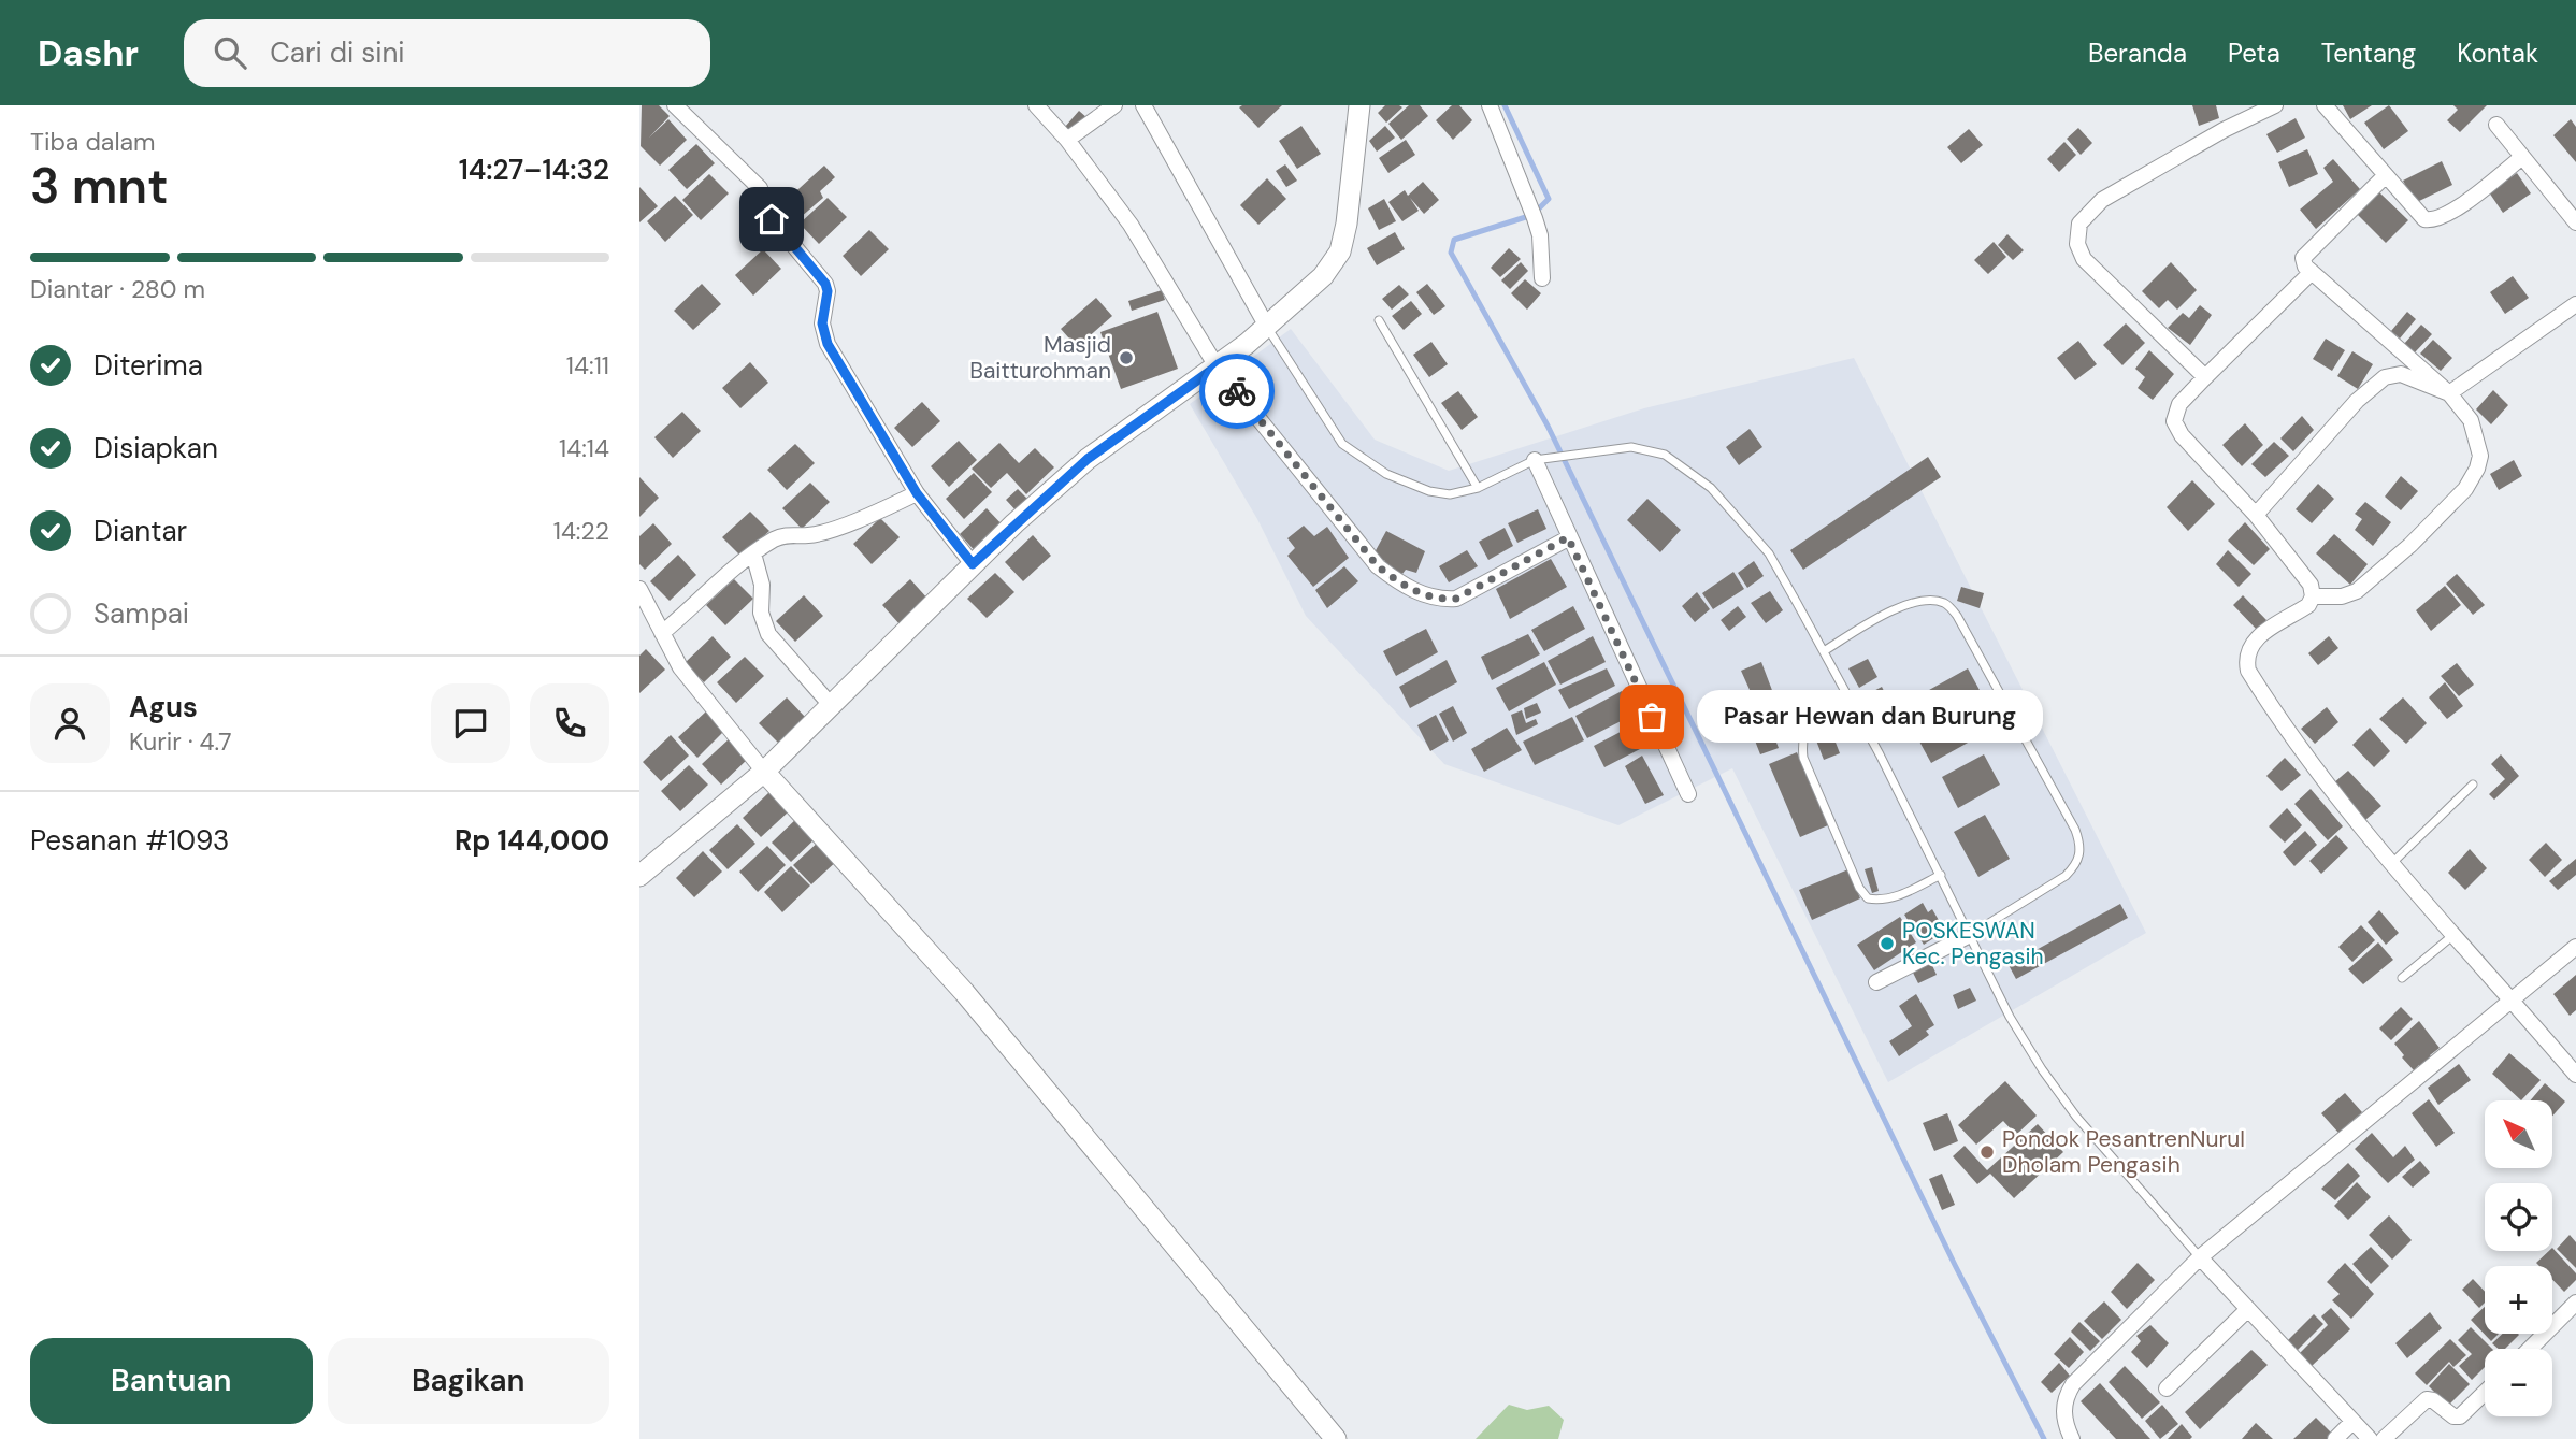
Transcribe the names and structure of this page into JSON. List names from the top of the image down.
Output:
{
  "places": [
    "Masjid Baitturohman",
    "Pasar Hewan dan Burung",
    "POSKESWAN Kec. Pengasih",
    "Pondok PesantrenNurul Dholam Pengasih"
  ],
  "north": "top left",
  "page": {
    "header": "Dashr",
    "search": "Cari di sini",
    "nav": [
      "Beranda",
      "Peta",
      "Tentang",
      "Kontak"
    ],
    "heading": ["3 mnt", "Tiba dalam", "14:27–14:32"],
    "panel": [
      "Agus",
      "Kurir · 4.7",
      "Pesanan #1093",
      "Rp 144,000"
    ],
    "bar": "Diantar · 280 m",
    "list": [
      ["Diterima", "14:11"],
      ["Disiapkan", "14:14"],
      ["Diantar", "14:22"],
      "Sampai"
    ],
    "bubble": "Pasar Hewan dan Burung",
    "map_buttons": ["+", "−"],
    "buttons": ["Bantuan", "Bagikan"]
  }
}
